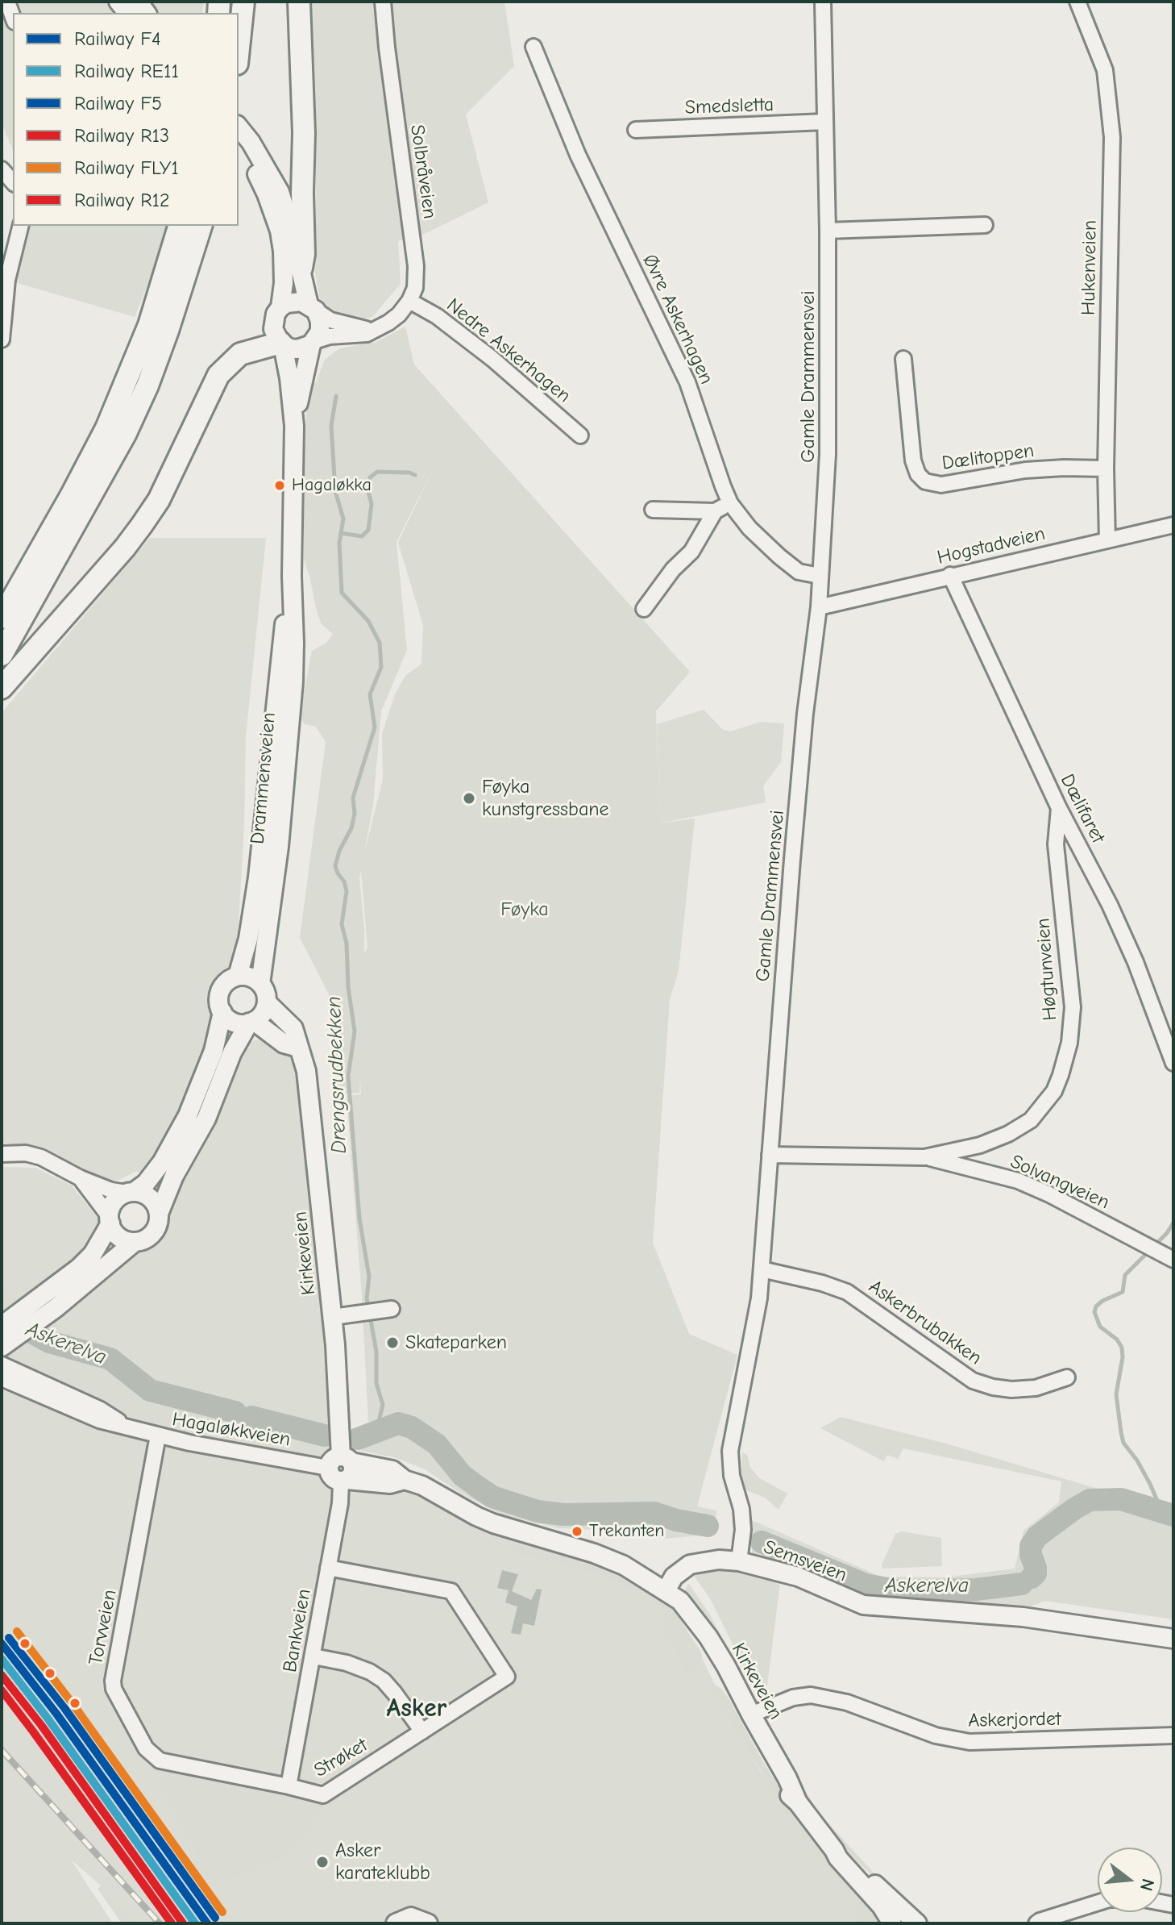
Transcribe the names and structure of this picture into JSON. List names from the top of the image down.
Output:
{
  "streets": {
    "main road": ["Drammensveien", "Kirkeveien", "Semsveien"],
    "street": [
      "Smedsletta",
      "Solbråveien",
      "Hukenveien",
      "Øvre Askerhagen",
      "Nedre Askerhagen",
      "Gamle Drammensvei",
      "Dælitoppen",
      "Hogstadveien",
      "Dælifaret",
      "Høgtunveien",
      "Solvangveien",
      "Askerbrubakken",
      "Hagaløkkveien",
      "Torvveien",
      "Bankveien",
      "Askerjordet",
      "Strøket"
    ]
  },
  "crossings": [
    ["Smedsletta", "Gamle Drammensvei"],
    ["Solbråveien", "Nedre Askerhagen"],
    ["Hukenveien", "Dælitoppen"],
    ["Hukenveien", "Hogstadveien"],
    ["Øvre Askerhagen", "Gamle Drammensvei"],
    ["Gamle Drammensvei", "Hogstadveien"],
    ["Gamle Drammensvei", "Høgtunveien"],
    ["Gamle Drammensvei", "Askerbrubakken"],
    ["Gamle Drammensvei", "Semsveien"],
    ["Hogstadveien", "Dælifaret"],
    ["Drammensveien", "Kirkeveien"],
    ["Dælifaret", "Høgtunveien"],
    ["Høgtunveien", "Solvangveien"],
    ["Kirkeveien", "Hagaløkkveien"],
    ["Kirkeveien", "Semsveien"],
    ["Kirkeveien", "Bankveien"],
    ["Kirkeveien", "Askerjordet"],
    ["Hagaløkkveien", "Torvveien"],
    ["Hagaløkkveien", "Bankveien"],
    ["Torvveien", "Bankveien"],
    ["Torvveien", "Strøket"],
    ["Bankveien", "Strøket"]
  ],
  "districts": ["Asker"],
  "water": ["Drengsrudbekken", "Askerelva"],
  "parks": ["Føyka"],
  "places": [
    "Hagaløkka",
    "Føyka kunstgressbane",
    "Skateparken",
    "Trekanten",
    "Asker karateklubb"
  ],
  "lines": [
    "rail line FLY1",
    "rail line F5",
    "rail line F4",
    "rail line RE11",
    "rail line R13",
    "rail line R12"
  ],
  "legend": [
    "Railway F4",
    "Railway RE11",
    "Railway F5",
    "Railway R13",
    "Railway FLY1",
    "Railway R12"
  ],
  "north": "right"
}
